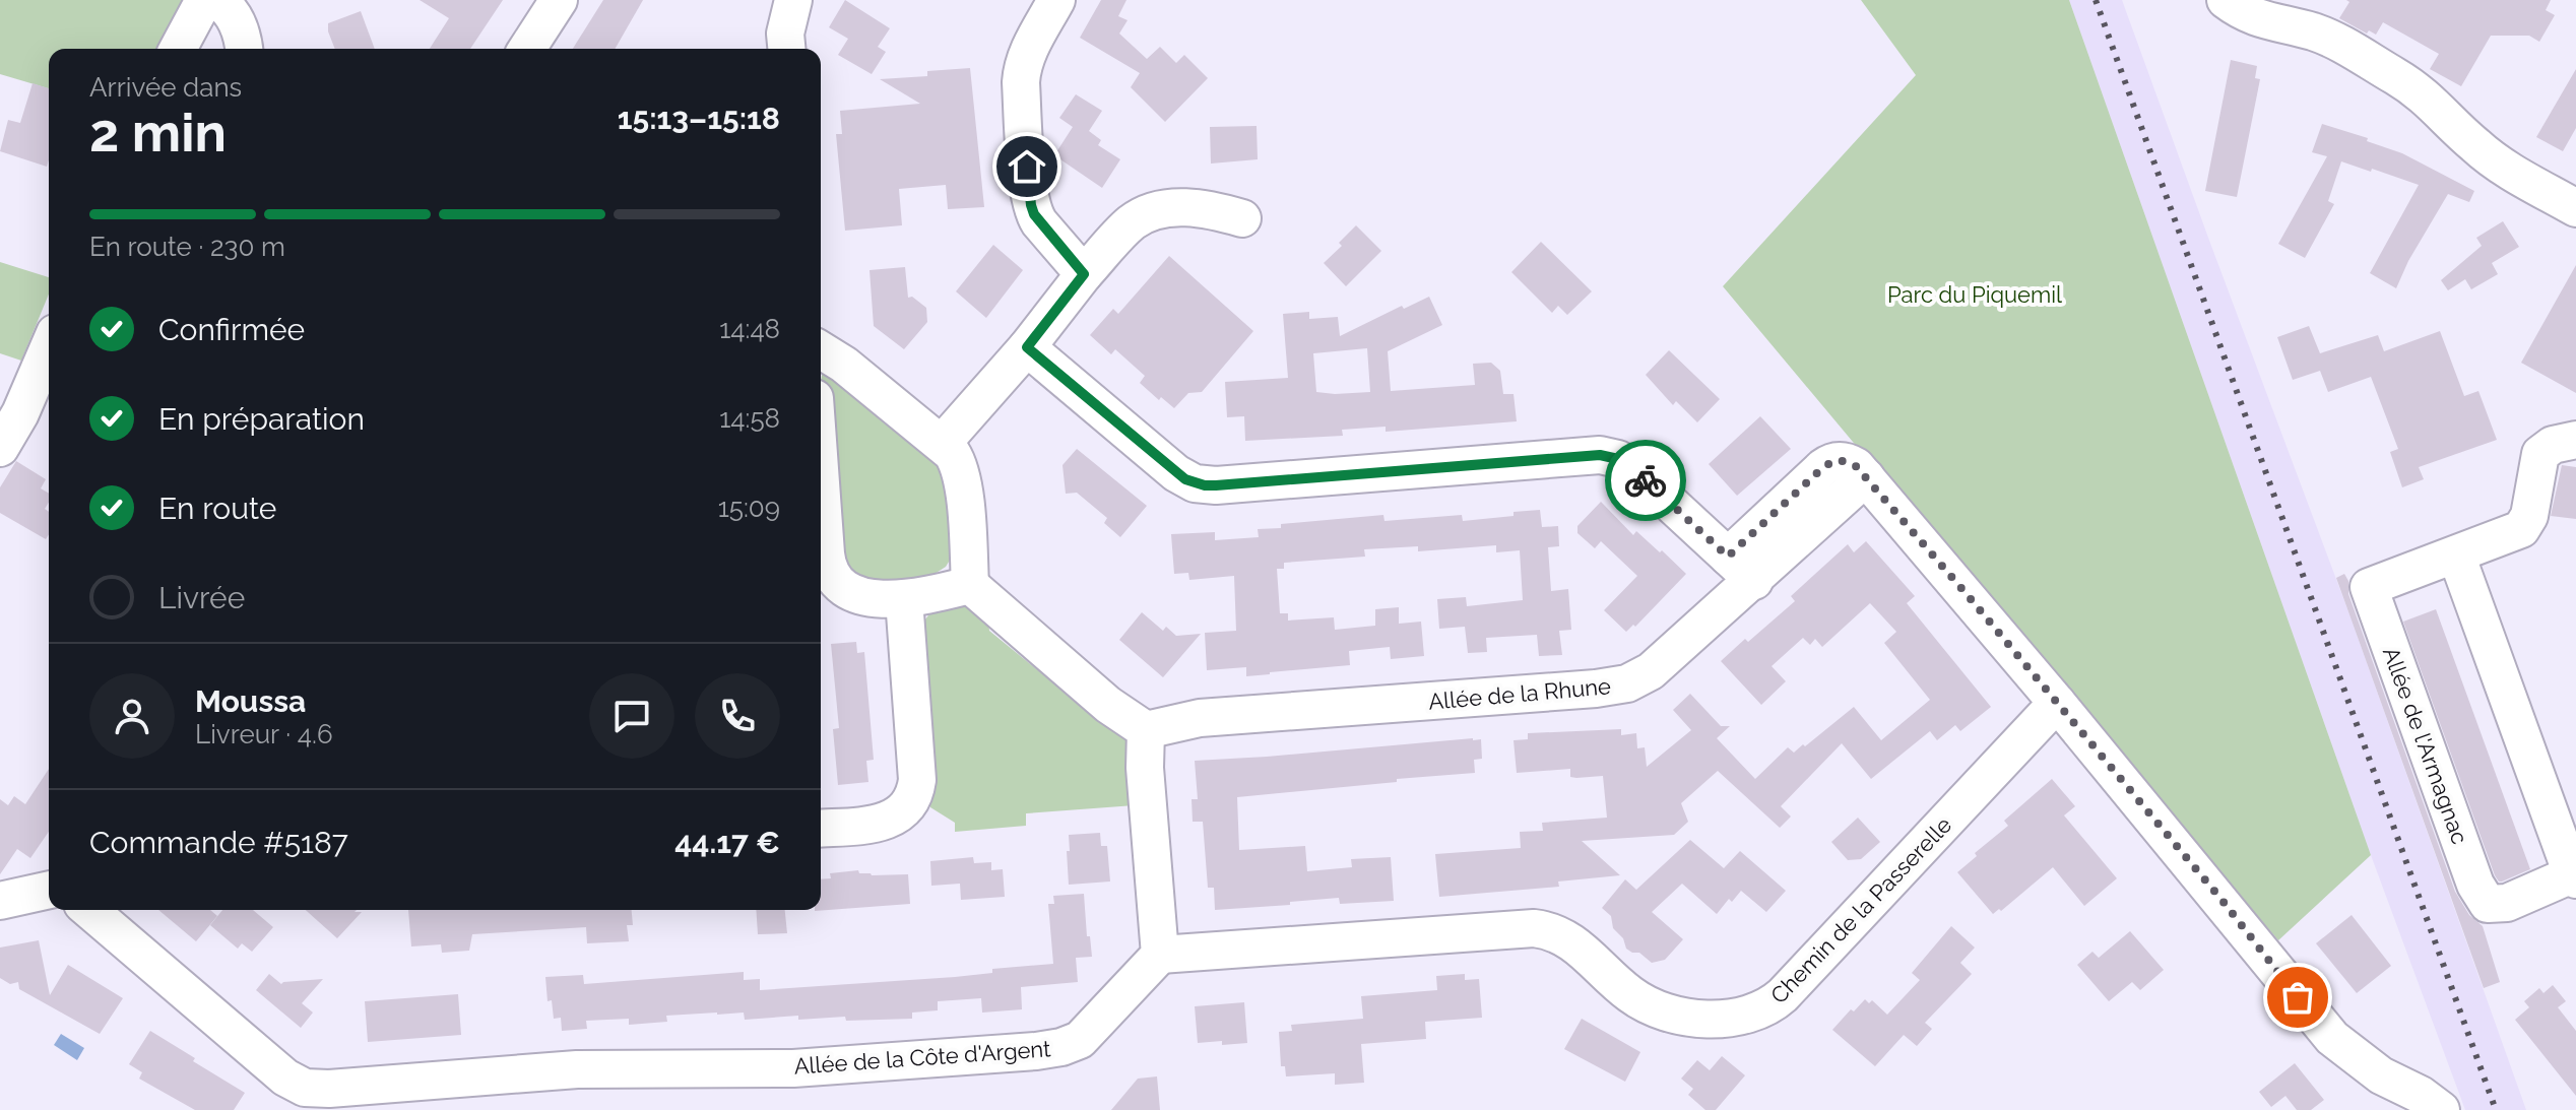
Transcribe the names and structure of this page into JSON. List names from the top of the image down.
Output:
{
  "streets": {
    "street": [
      "Allée de la Rhune",
      "Allée de l'Armagnac",
      "Chemin de la Passerelle",
      "Allée de la Côte d'Argent"
    ]
  },
  "crossings": [
    ["Allée de la Rhune", "Chemin de la Passerelle"],
    ["Chemin de la Passerelle", "Allée de la Côte d'Argent"]
  ],
  "parks": ["Parc du Piquemil"],
  "page": {
    "heading": ["2 min", "Arrivée dans", "15:13–15:18"],
    "panel": [
      "Moussa",
      "Livreur · 4.6",
      "Commande #5187",
      "44.17 €"
    ],
    "bar": "En route · 230 m",
    "list": [
      ["Confirmée", "14:48"],
      ["En préparation", "14:58"],
      ["En route", "15:09"],
      "Livrée"
    ]
  }
}
